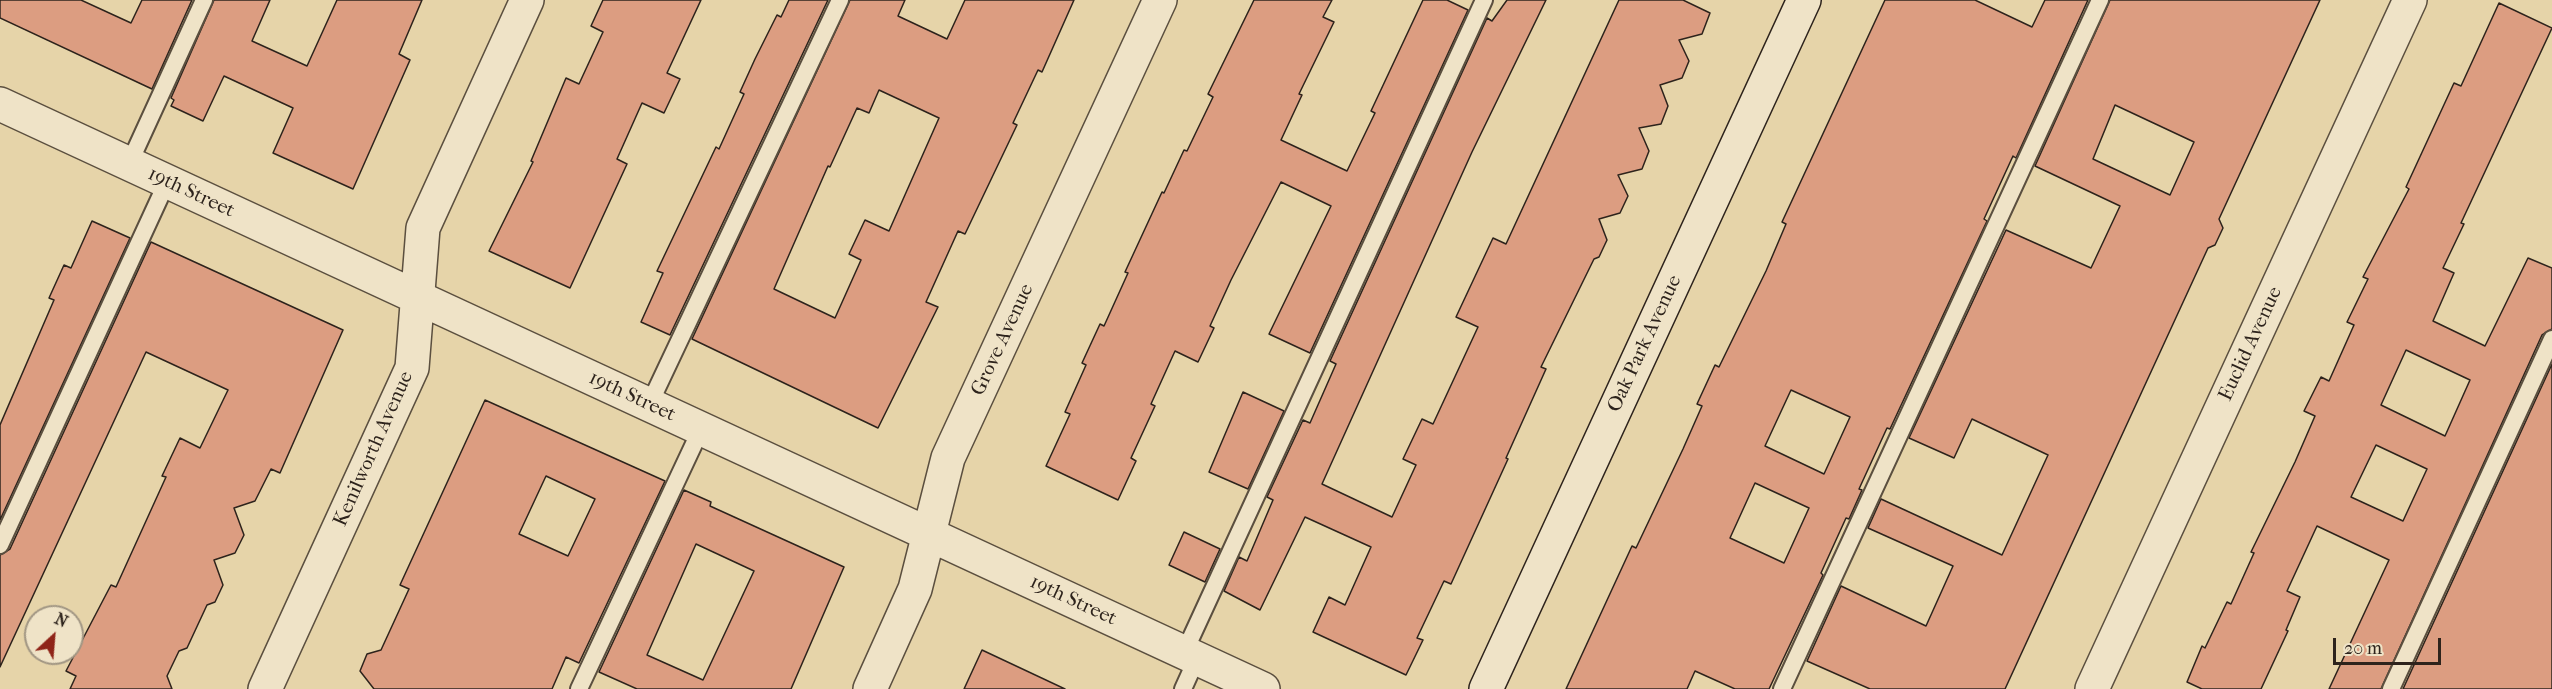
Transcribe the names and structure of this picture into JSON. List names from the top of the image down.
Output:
{
  "streets": {
    "street": [
      "19th Street",
      "Grove Avenue",
      "Oak Park Avenue",
      "Euclid Avenue",
      "Kenilworth Avenue"
    ]
  },
  "crossings": [
    ["19th Street", "Grove Avenue"],
    ["19th Street", "Kenilworth Avenue"]
  ],
  "scale_bar": "20 m",
  "north": "top right"
}
